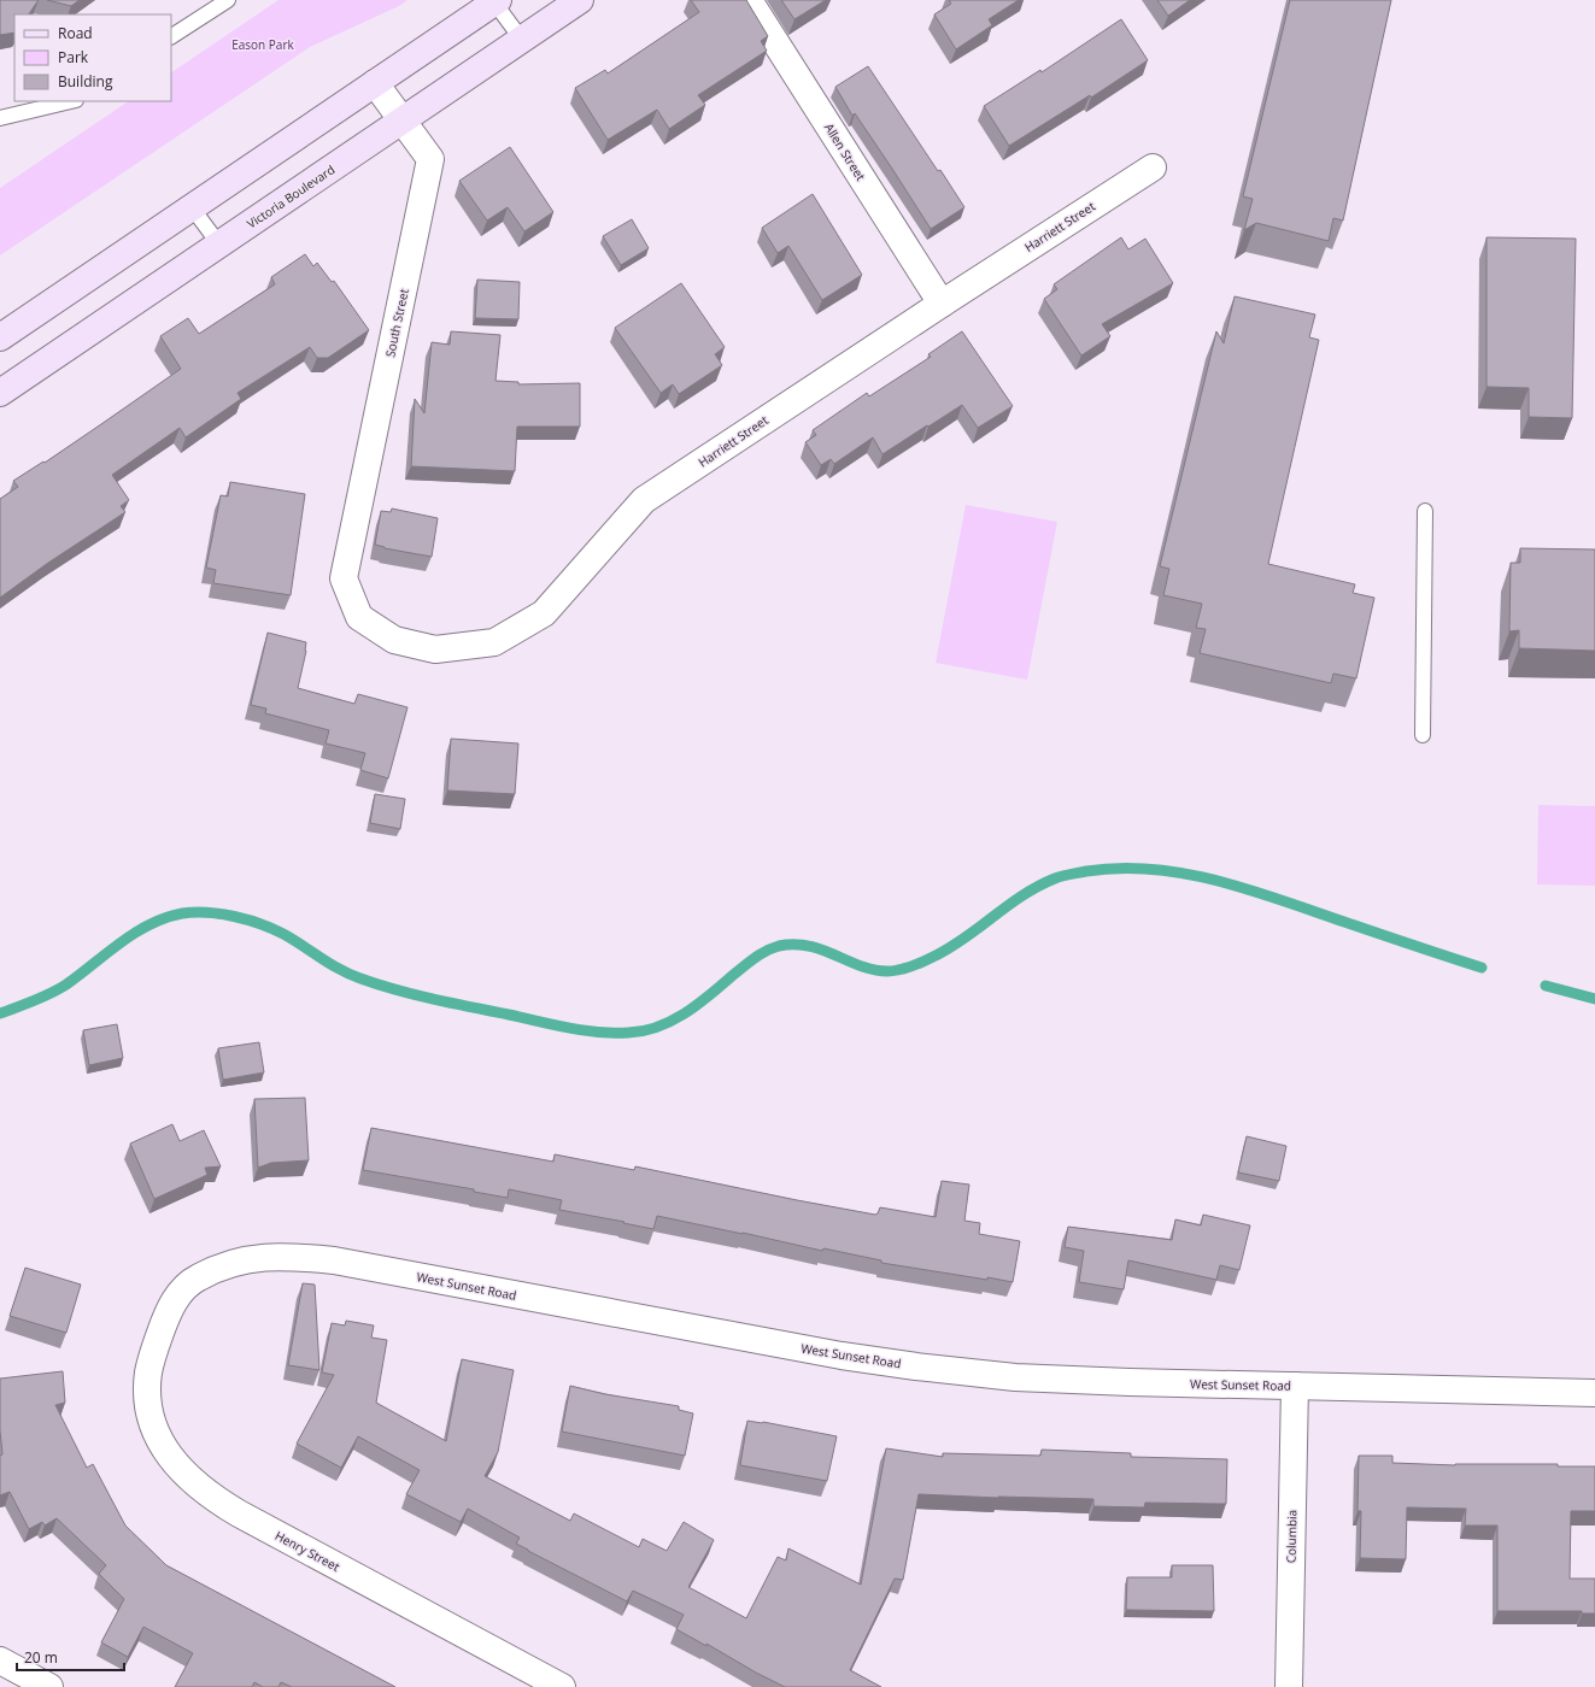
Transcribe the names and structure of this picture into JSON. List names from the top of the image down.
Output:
{
  "streets": {
    "main road": ["Victoria Boulevard"],
    "street": [
      "Allen Street",
      "Harriett Street",
      "South Street",
      "West Sunset Road",
      "Columbia",
      "Henry Street"
    ]
  },
  "crossings": [
    ["Allen Street", "Harriett Street"],
    ["Victoria Boulevard", "South Street"],
    ["Harriett Street", "South Street"],
    ["West Sunset Road", "Columbia"],
    ["West Sunset Road", "Henry Street"]
  ],
  "parks": ["Eason Park"],
  "legend": ["Road", "Park", "Building"],
  "scale_bar": "20 m"
}
